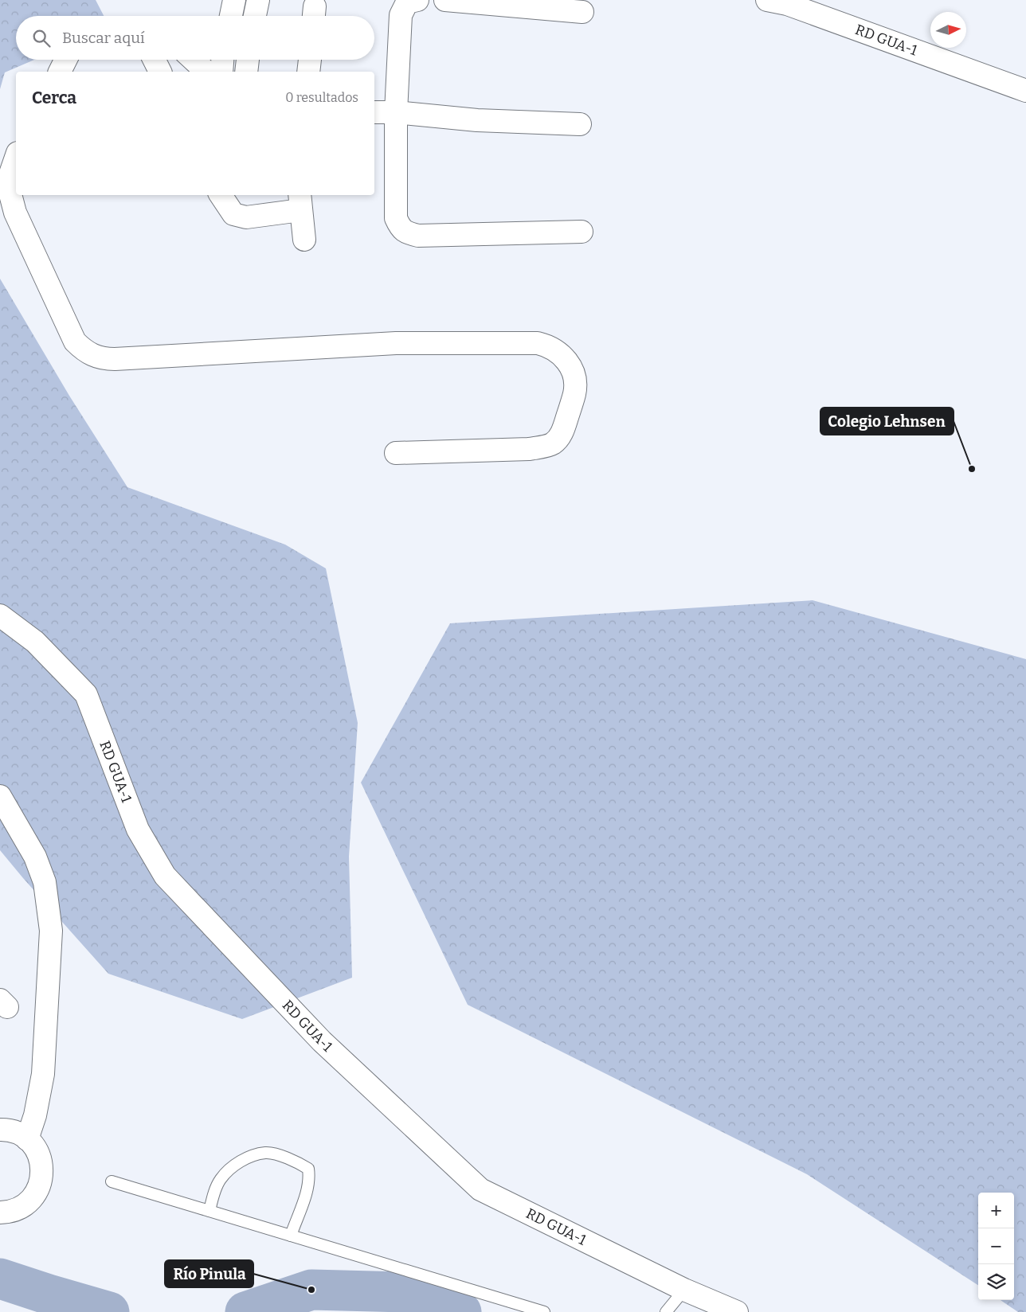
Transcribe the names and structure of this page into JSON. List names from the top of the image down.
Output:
{
  "streets": {
    "street": ["RD GUA-1"]
  },
  "places": ["Colegio Lehnsen", "Río Pinula"],
  "north": "right",
  "page": {
    "search": "Buscar aquí",
    "heading": ["Cerca", "0 resultados"],
    "map_buttons": ["+", "−"]
  }
}
